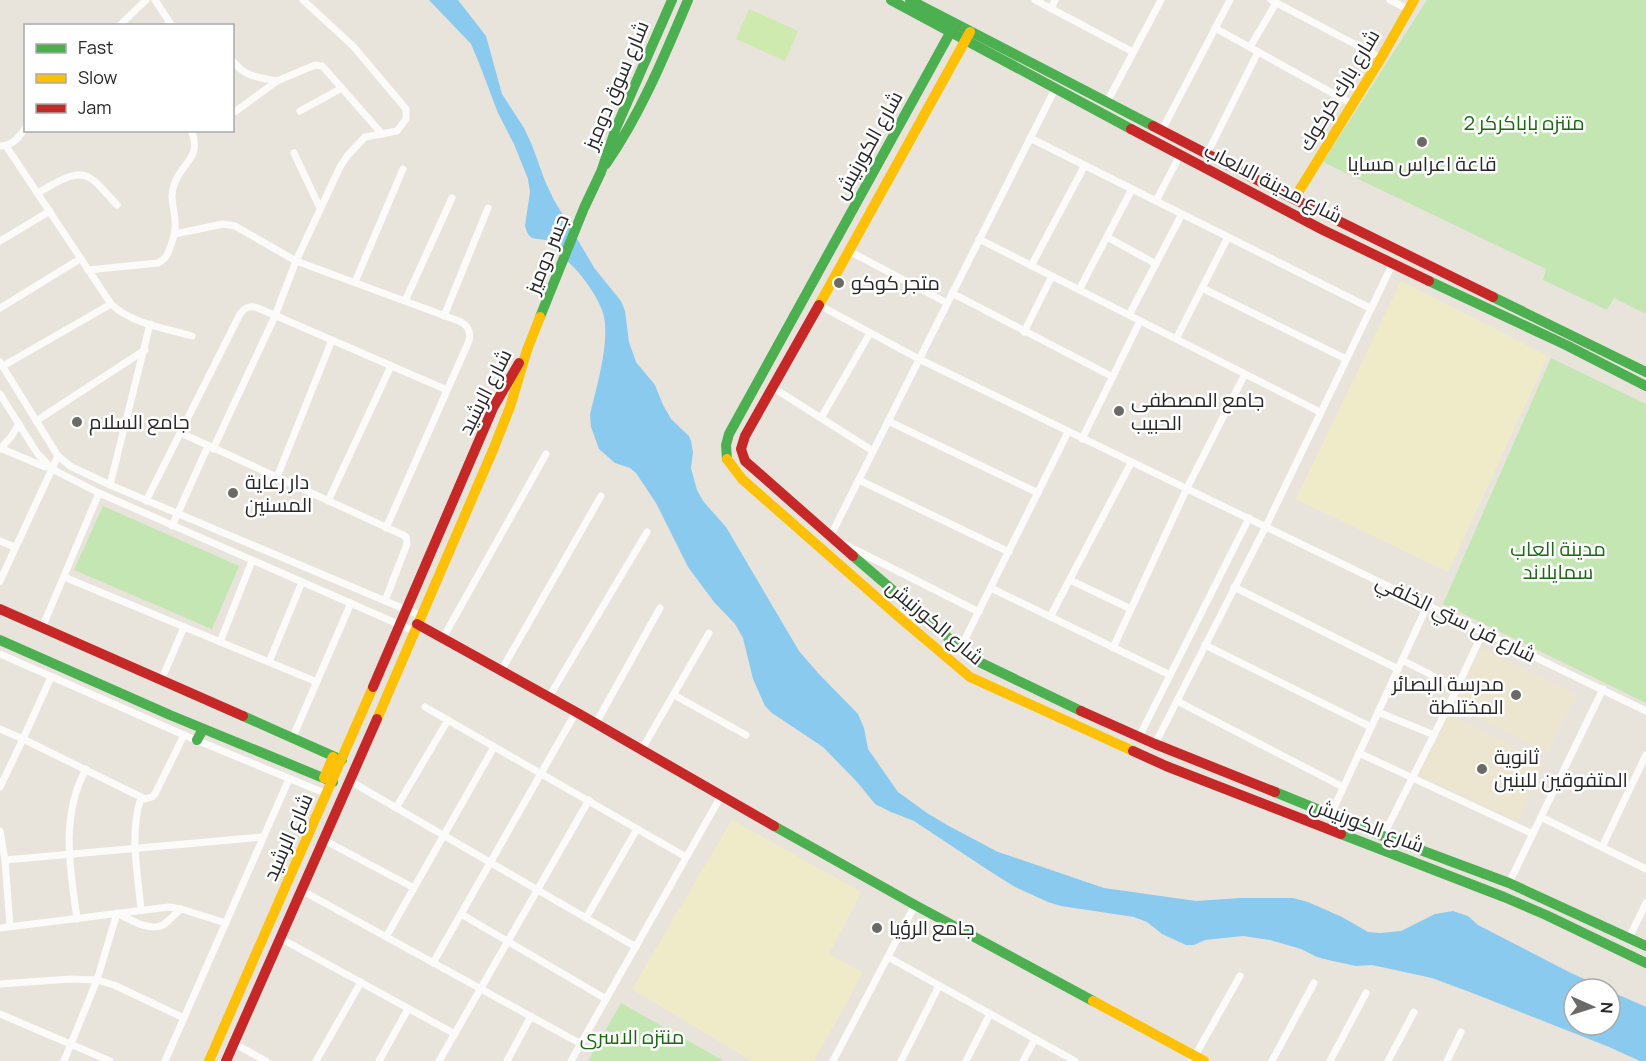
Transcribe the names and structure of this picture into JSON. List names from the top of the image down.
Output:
{
  "streets": {
    "main road": [
      "شارع سوق دوميز",
      "شارع بارك كركوك",
      "شارع الكورنيش",
      "شارع مدينة الالعاب",
      "جسر دوميز",
      "شارع الرشيد"
    ],
    "street": ["شارع فن ستي الخلفي"]
  },
  "crossings": [
    ["شارع سوق دوميز", "جسر دوميز"],
    ["شارع بارك كركوك", "شارع مدينة الالعاب"],
    ["شارع الكورنيش", "شارع مدينة الالعاب"],
    ["شارع الكورنيش", "شارع فن ستي الخلفي"],
    ["جسر دوميز", "شارع الرشيد"]
  ],
  "parks": ["متنزه باباكركر 2", "مدينة العاب سمايلاند", "منتزه الاسرى"],
  "places": [
    "قاعة اعراس مسايا",
    "متجر كوكو",
    "جامع المصطفى الحبيب",
    "جامع السلام",
    "دار رعاية المسنين",
    "مدرسة البصائر المختلطة",
    "ثانوية المتفوقين للبنين",
    "جامع الرؤيا"
  ],
  "legend": ["Fast", "Slow", "Jam"],
  "north": "right"
}
